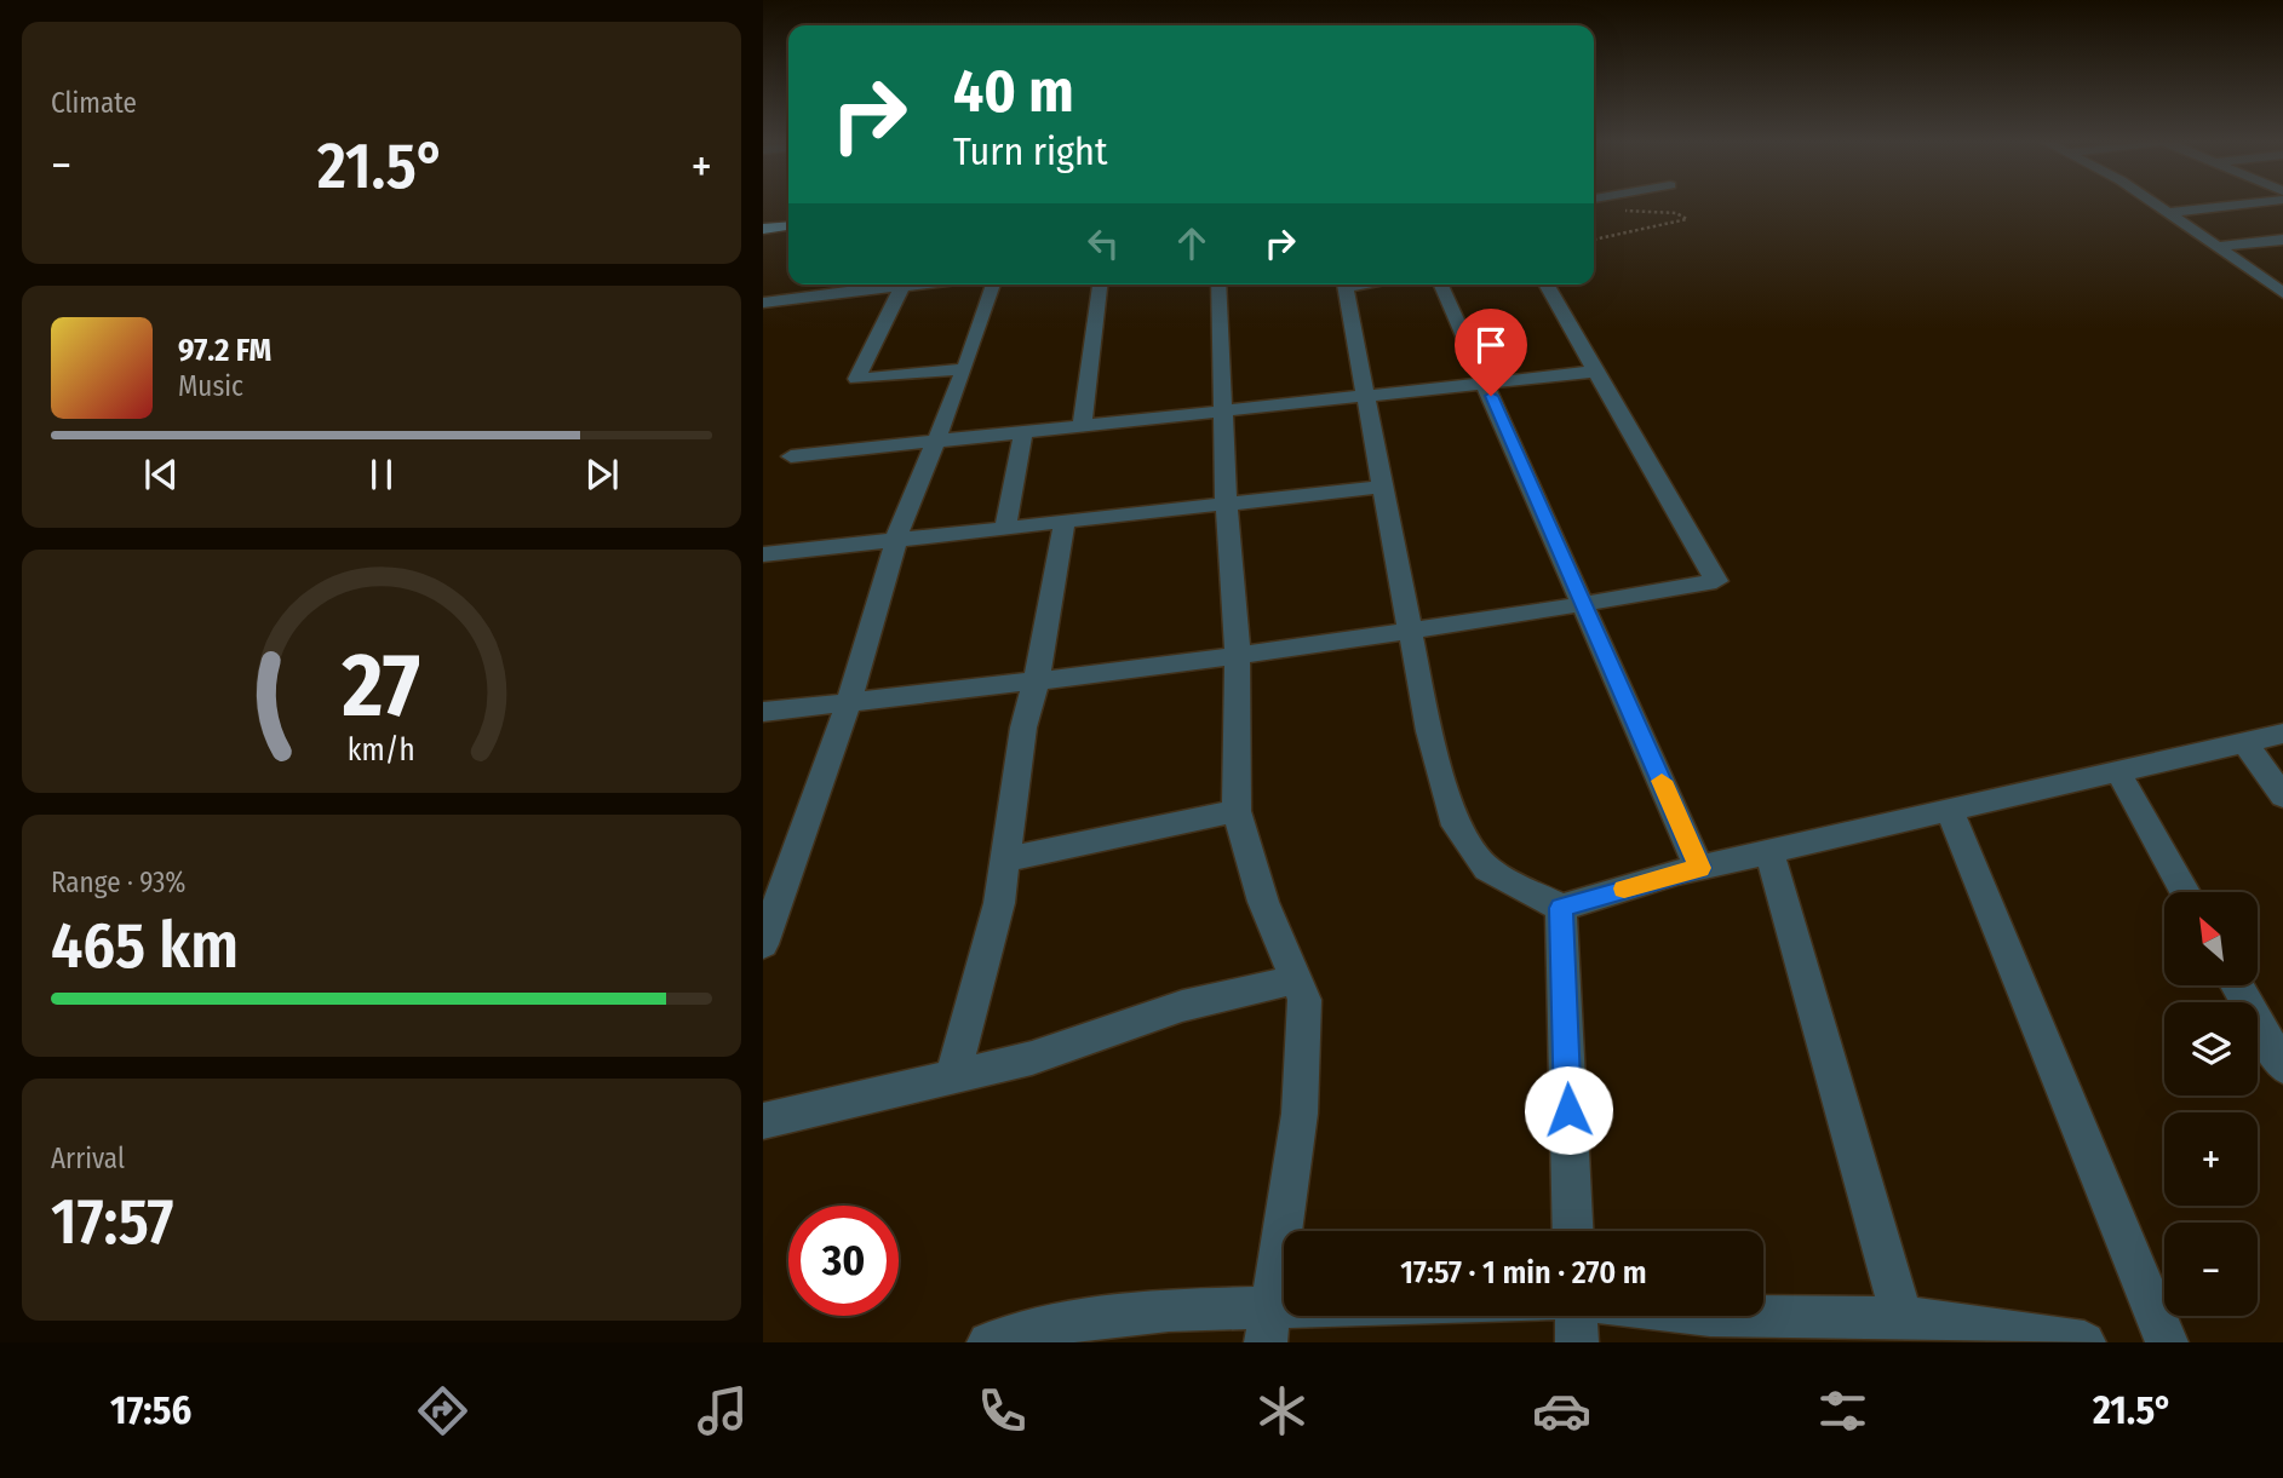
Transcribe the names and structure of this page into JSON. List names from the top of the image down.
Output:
{
  "north": "top left",
  "page": {
    "tile": [
      "Climate",
      ["Range · 93%", "465 km"],
      ["Arrival", "17:57"]
    ],
    "turn": ["40 m", "Turn right"],
    "heat": ["−", "21.5°", "+"],
    "song": ["97.2 FM", "Music"],
    "map_buttons": ["+", "−"],
    "limit": "30",
    "trip": "17:57 · 1 min · 270 m",
    "tabs": ["17:56", "21.5°"],
    "gauge": ["27", "km/h"]
  }
}
